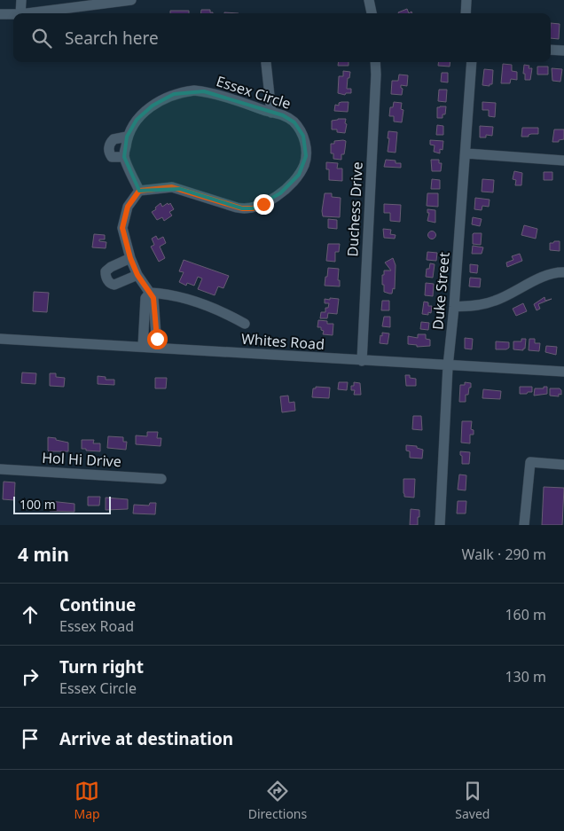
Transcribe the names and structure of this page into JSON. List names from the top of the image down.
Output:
{
  "streets": {
    "street": [
      "Essex Circle",
      "Duchess Drive",
      "Duke Street",
      "Whites Road",
      "Hol Hi Drive"
    ]
  },
  "crossings": [
    ["Duchess Drive", "Whites Road"],
    ["Duke Street", "Whites Road"]
  ],
  "scale_bar": "100 m",
  "page": {
    "search": "Search here",
    "scale": "100 m",
    "heading": ["4 min", "Walk · 290 m"],
    "list": [
      ["Continue", "Essex Road", "160 m"],
      ["Turn right", "Essex Circle", "130 m"],
      "Arrive at destination"
    ],
    "nav": ["Map", "Directions", "Saved"]
  }
}
